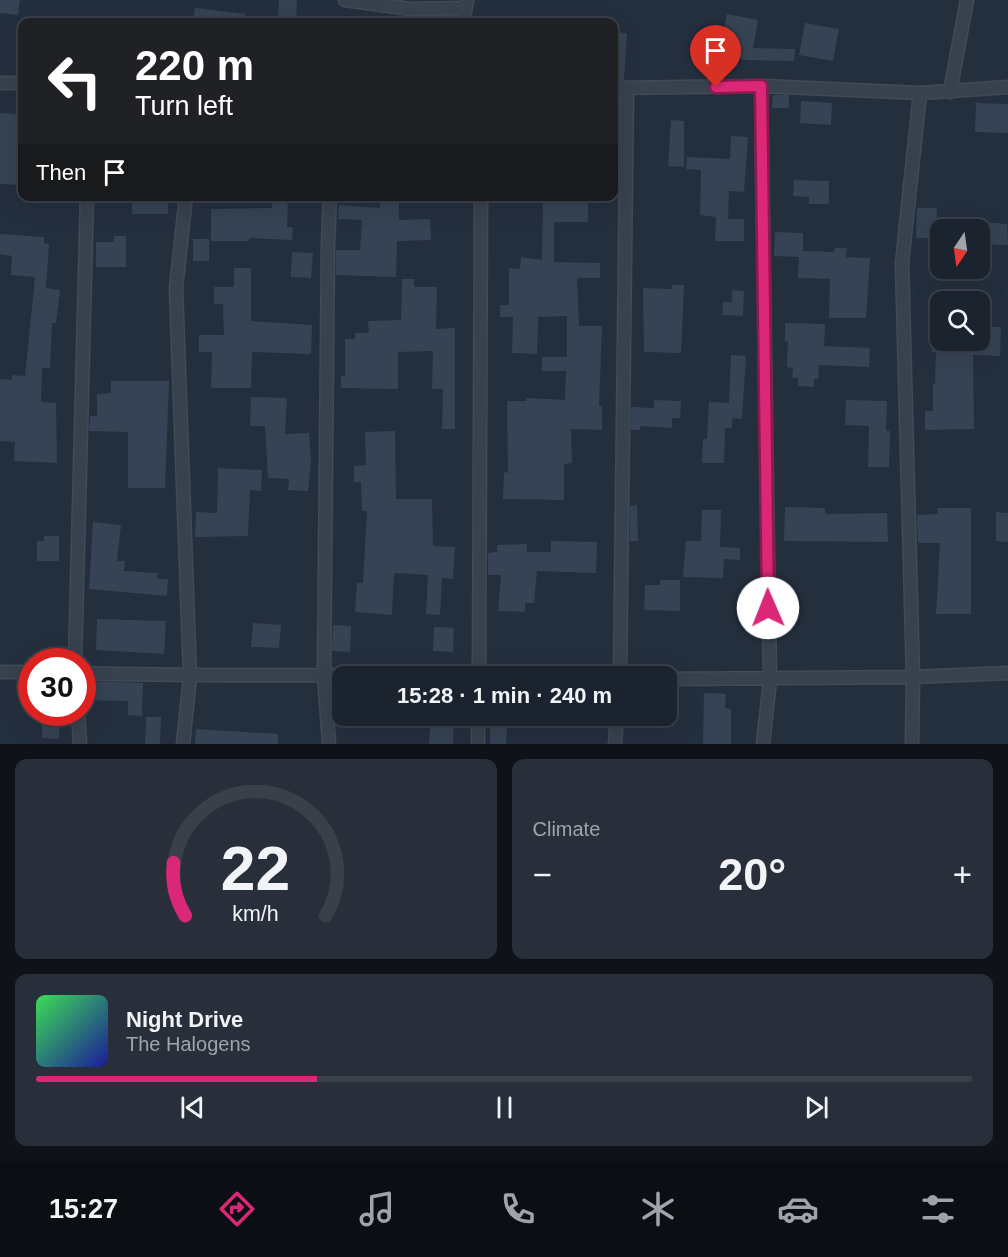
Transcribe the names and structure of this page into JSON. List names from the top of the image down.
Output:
{
  "north": "bottom",
  "page": {
    "turn": ["220 m", "Turn left"],
    "then": "Then",
    "limit": "30",
    "trip": "15:28 · 1 min · 240 m",
    "tile": "Climate",
    "heat": ["−", "20°", "+"],
    "song": ["Night Drive", "The Halogens"],
    "tabs": "15:27",
    "gauge": ["22", "km/h"]
  }
}
